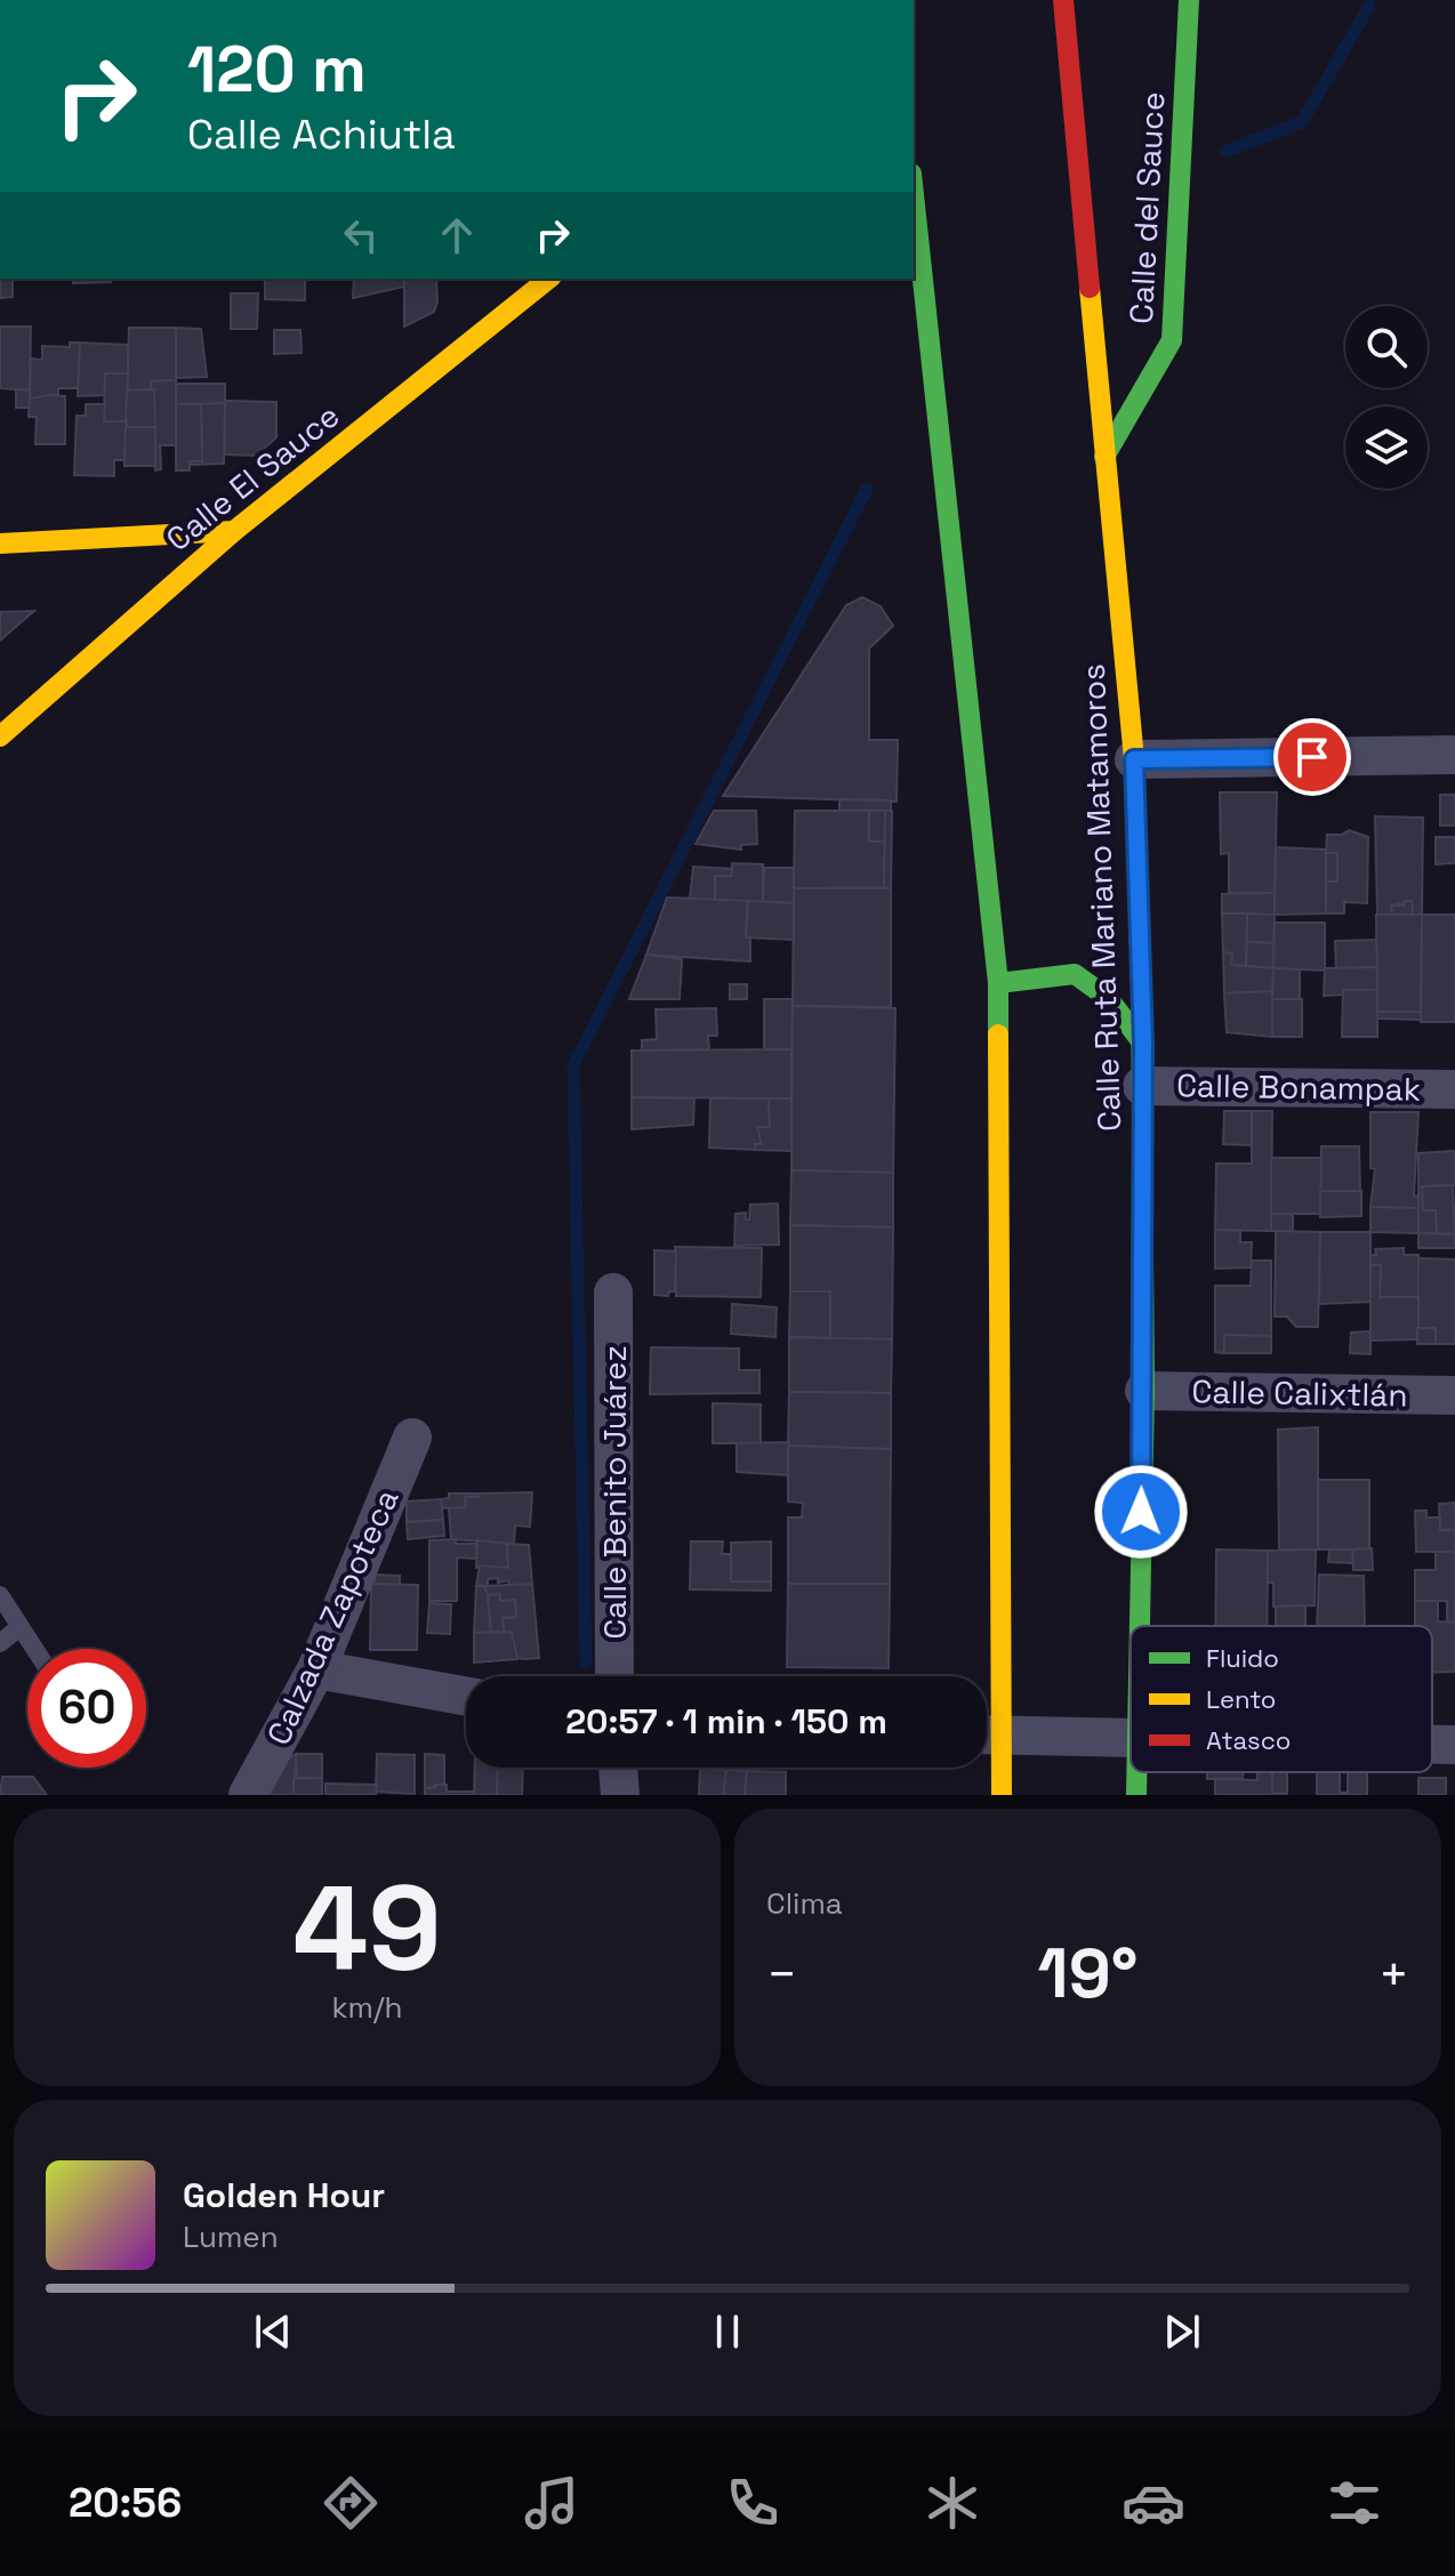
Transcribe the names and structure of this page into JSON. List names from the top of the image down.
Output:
{
  "streets": {
    "main road": ["Calle del Sauce", "Calle El Sauce", "Calle Ruta Mariano Matamoros"],
    "street": [
      "Calle Bonampak",
      "Calle Calixtlán",
      "Calle Benito Juárez",
      "Calzada Zapoteca"
    ]
  },
  "crossings": [
    ["Calle del Sauce", "Calle Ruta Mariano Matamoros"],
    ["Calle Ruta Mariano Matamoros", "Calle Bonampak"],
    ["Calle Ruta Mariano Matamoros", "Calle Calixtlán"]
  ],
  "legend": ["Fluido", "Lento", "Atasco"],
  "page": {
    "turn": ["120 m", "Calle Achiutla"],
    "limit": "60",
    "trip": "20:57 · 1 min · 150 m",
    "tile": [
      ["49", "km/h"],
      "Clima"
    ],
    "heat": ["−", "19°", "+"],
    "song": ["Golden Hour", "Lumen"],
    "tabs": "20:56"
  }
}
